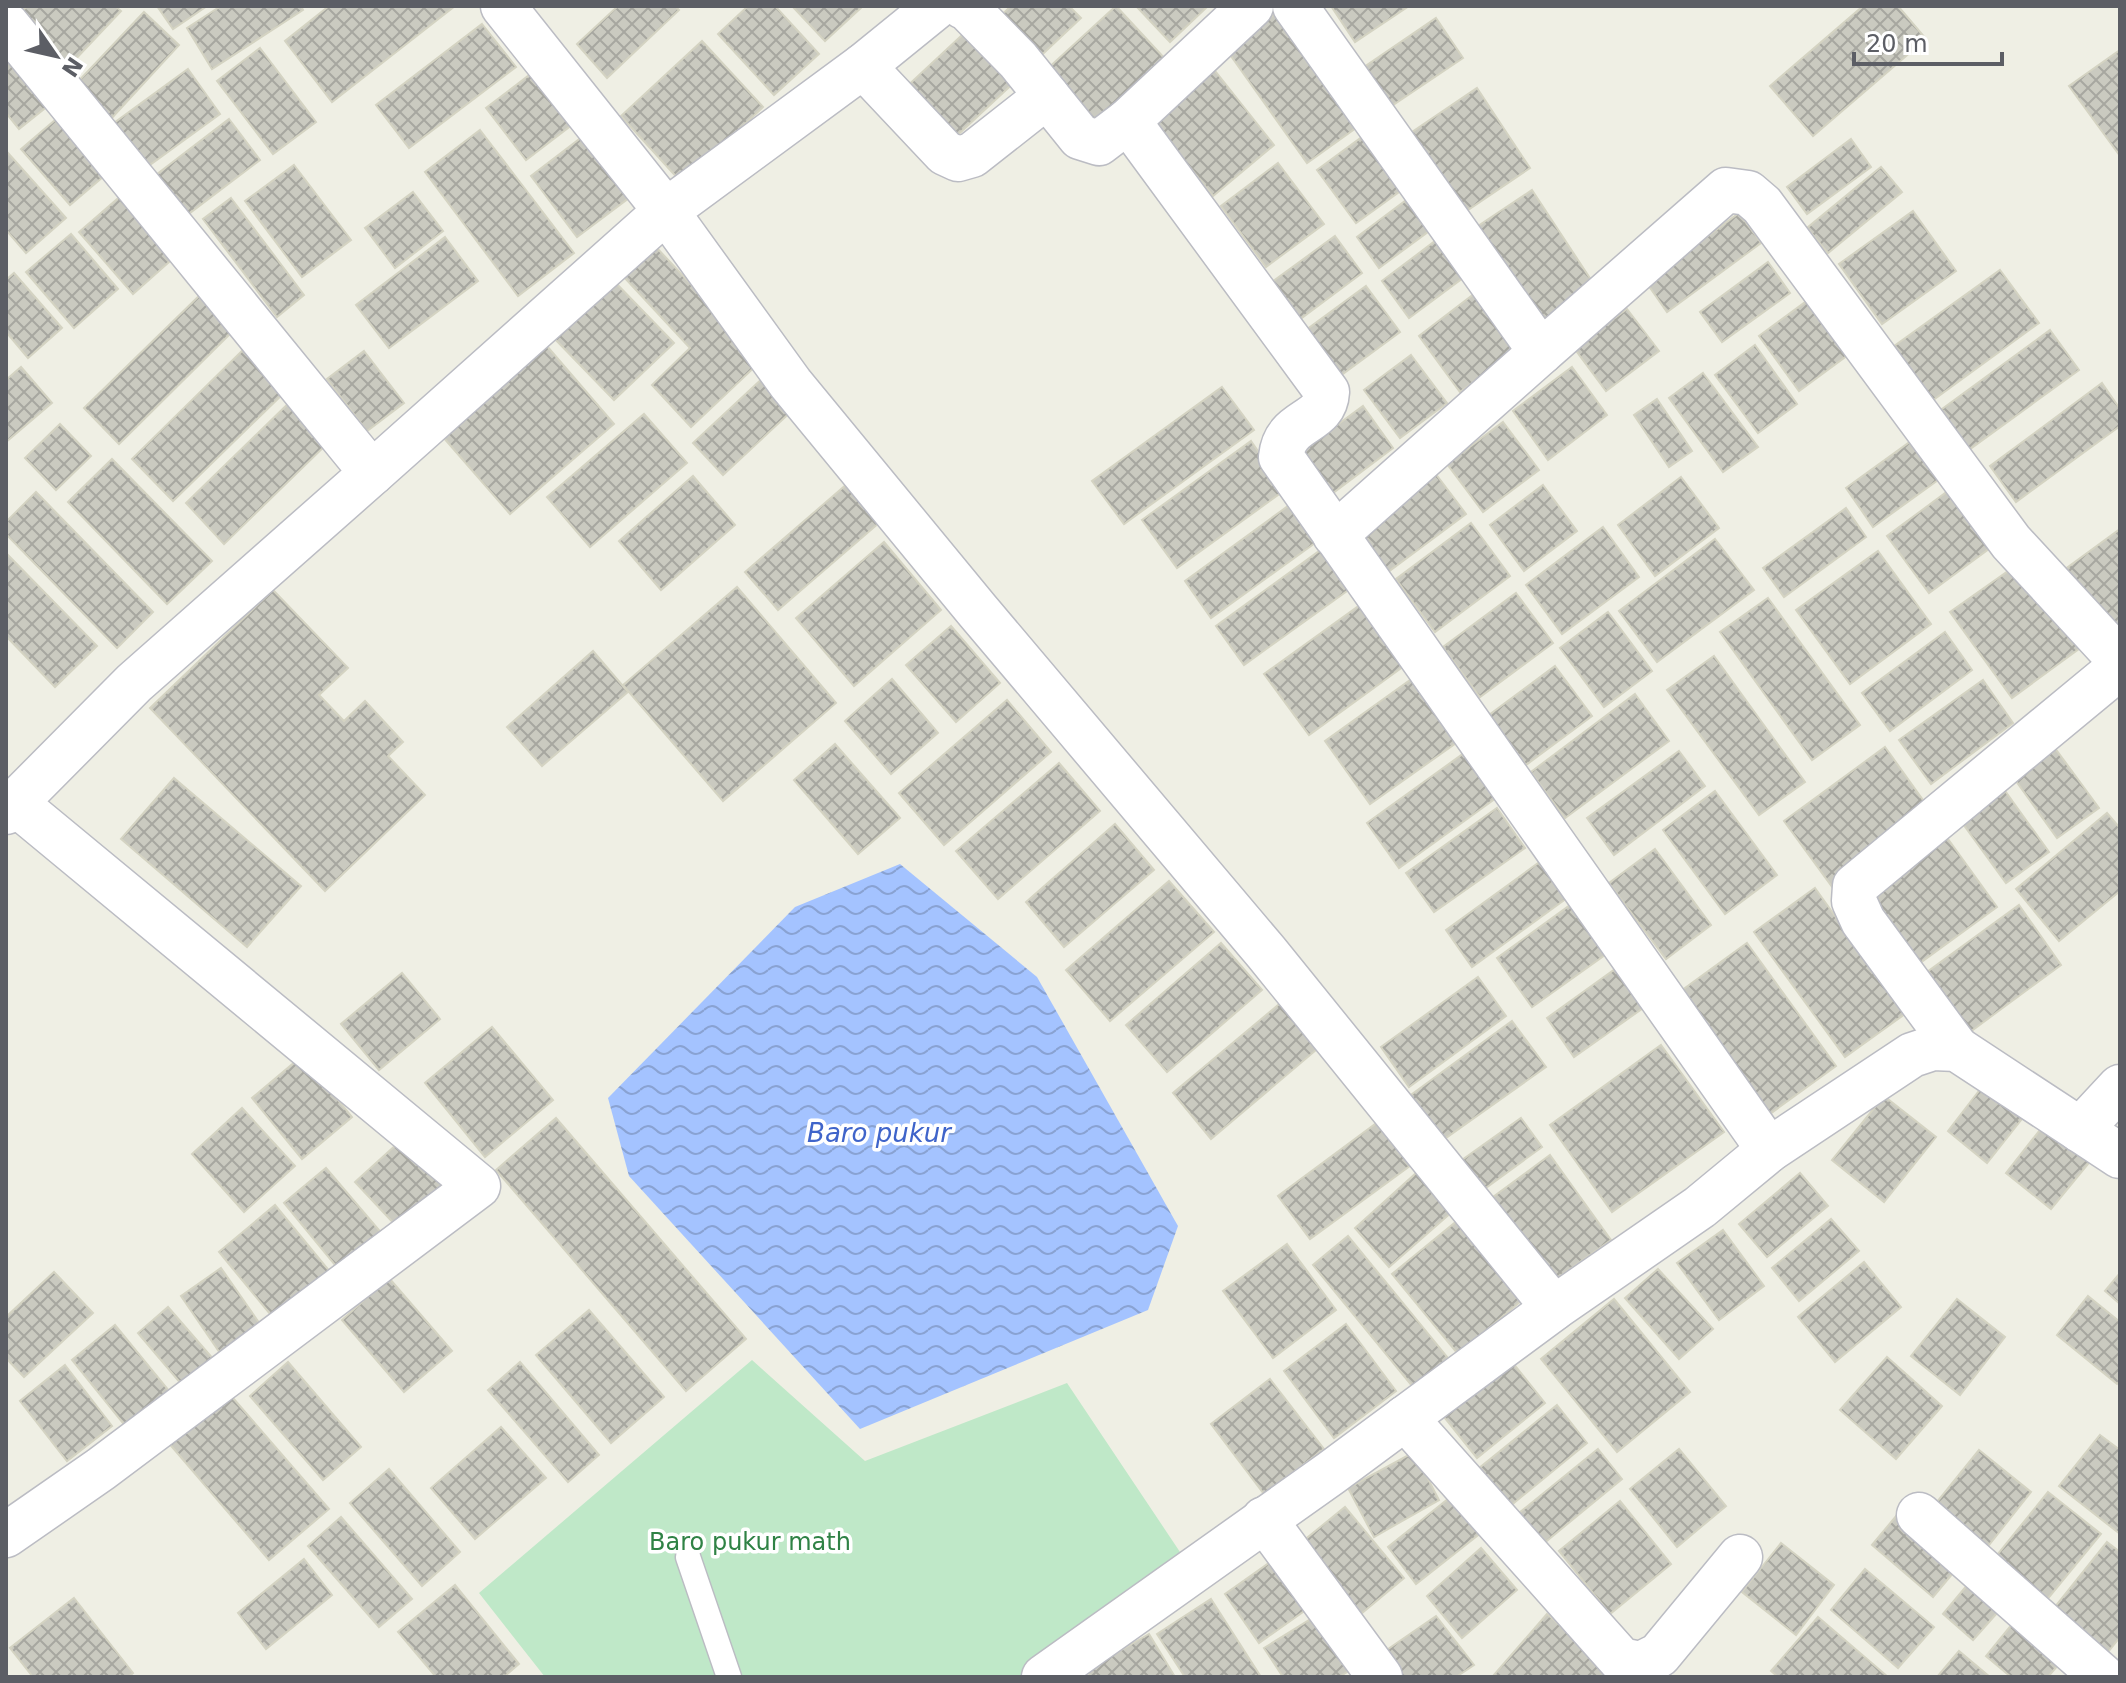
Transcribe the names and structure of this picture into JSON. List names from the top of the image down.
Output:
{
  "water": ["Baro pukur"],
  "parks": ["Baro pukur math"],
  "scale_bar": "20 m",
  "north": "bottom right"
}
